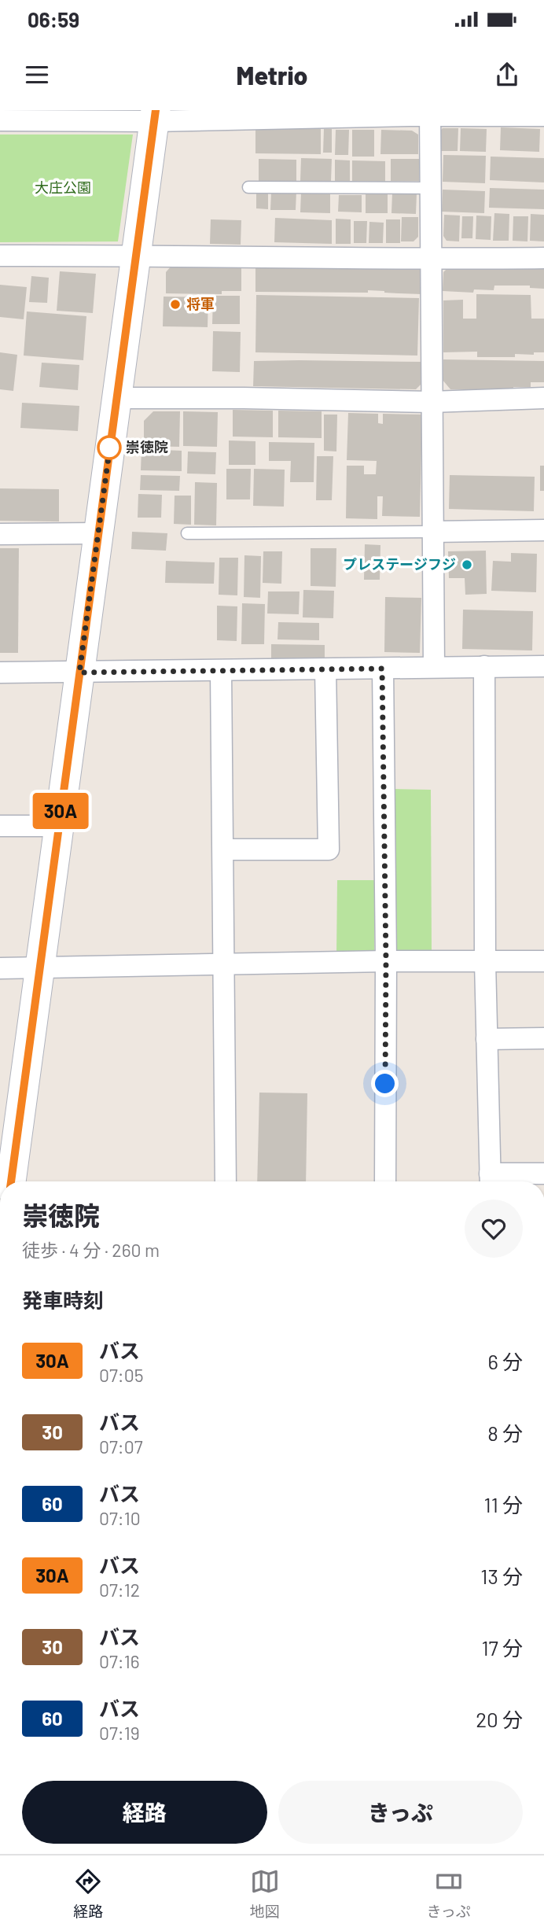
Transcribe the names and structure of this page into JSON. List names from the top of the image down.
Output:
{
  "parks": ["大庄公園"],
  "places": ["将軍", "崇徳院", "プレステージフジ"],
  "lines": ["bus line 30A"],
  "page": {
    "status": "06:59",
    "header": "Metrio",
    "on_map": "30A",
    "heading": [
      ["崇徳院", "徒歩 · 4 分 · 260 m"],
      "発車時刻"
    ],
    "list": [
      {
        "mark": "30A",
        "name": "バス",
        "note": "07:05",
        "value": "6 分"
      },
      {
        "mark": "30",
        "name": "バス",
        "note": "07:07",
        "value": "8 分"
      },
      {
        "mark": "60",
        "name": "バス",
        "note": "07:10",
        "value": "11 分"
      },
      {
        "mark": "30A",
        "name": "バス",
        "note": "07:12",
        "value": "13 分"
      },
      {
        "mark": "30",
        "name": "バス",
        "note": "07:16",
        "value": "17 分"
      },
      {
        "mark": "60",
        "name": "バス",
        "note": "07:19",
        "value": "20 分"
      }
    ],
    "buttons": ["経路", "きっぷ"],
    "tabs": ["経路", "地図", "きっぷ"]
  }
}
